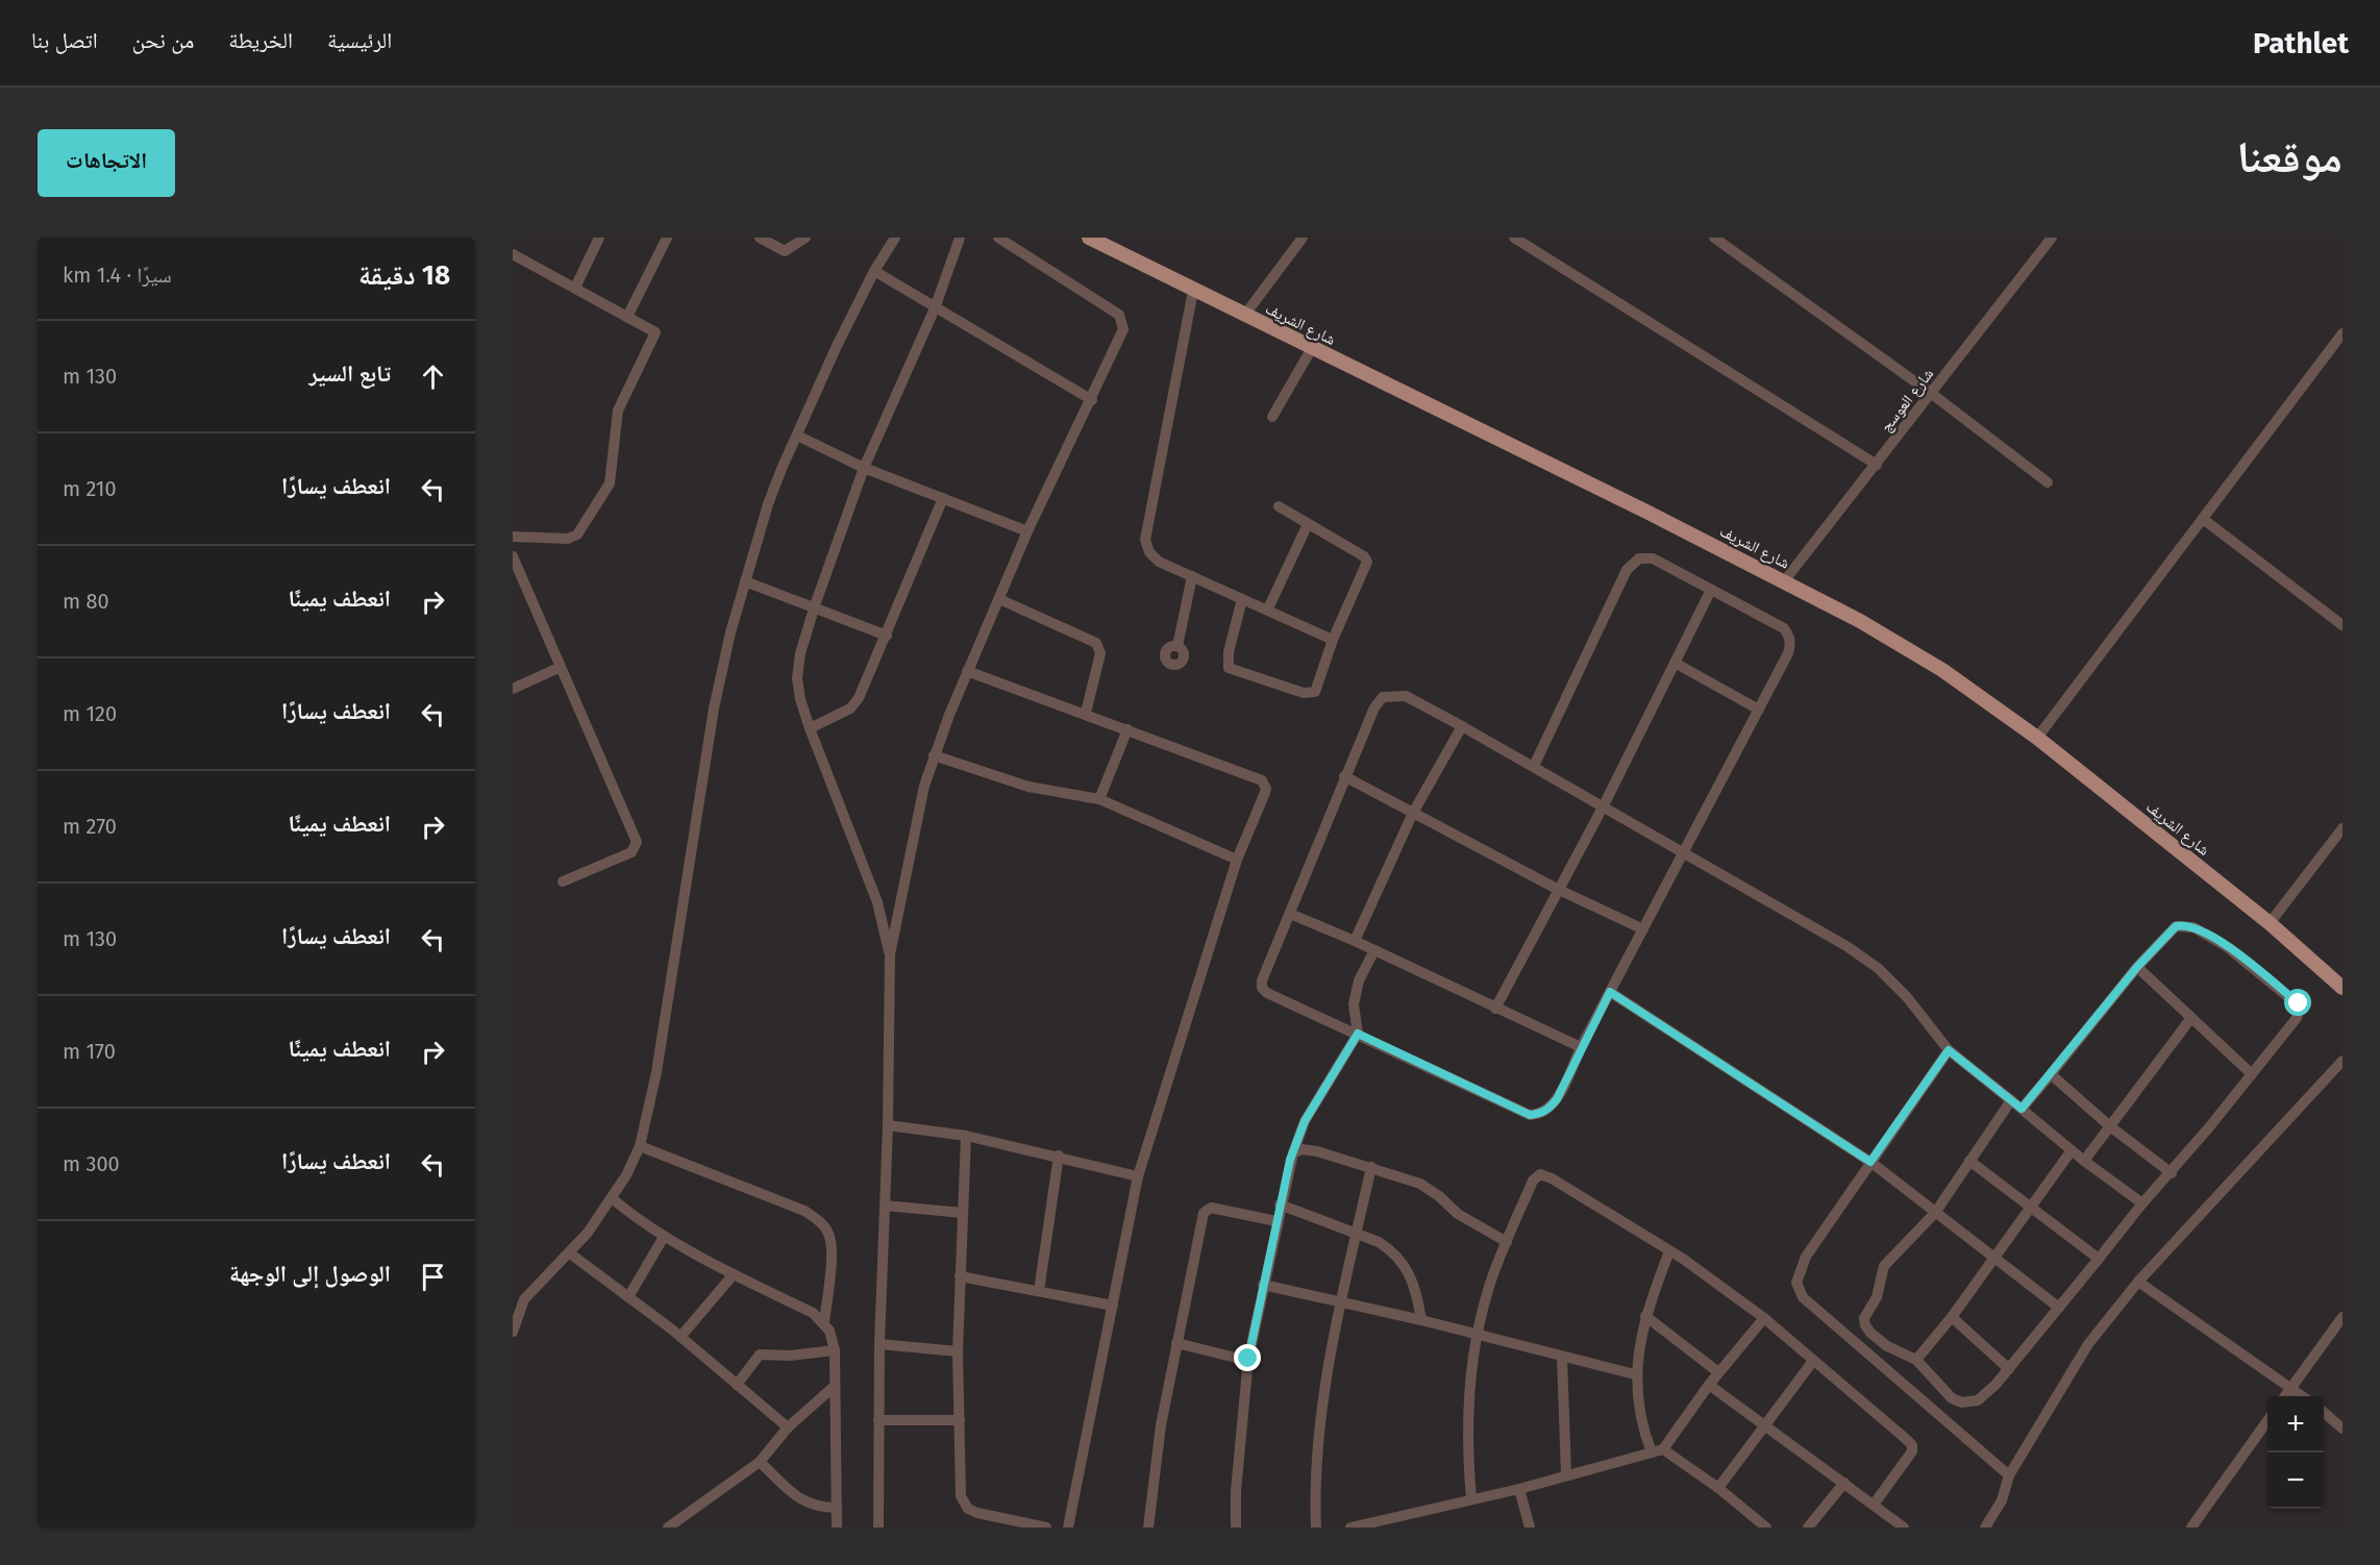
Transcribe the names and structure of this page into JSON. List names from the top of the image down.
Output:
{
  "streets": {
    "main road": ["شارع الشريف"],
    "street": ["شارع العوسج"]
  },
  "crossings": [
    ["شارع الشريف", "شارع العوسج"]
  ],
  "page": {
    "header": "Pathlet",
    "nav": [
      "الرئيسية",
      "الخريطة",
      "من نحن",
      "اتصل بنا"
    ],
    "title": "موقعنا",
    "buttons": "الاتجاهات",
    "heading": ["18 دقيقة", "سيرًا · 1.4 km"],
    "list": [
      ["تابع السير", "130 m"],
      ["انعطف يسارًا", "210 m"],
      ["انعطف يمينًا", "80 m"],
      ["انعطف يسارًا", "120 m"],
      ["انعطف يمينًا", "270 m"],
      ["انعطف يسارًا", "130 m"],
      ["انعطف يمينًا", "170 m"],
      ["انعطف يسارًا", "300 m"],
      "الوصول إلى الوجهة"
    ],
    "map_buttons": ["+", "−"]
  }
}
